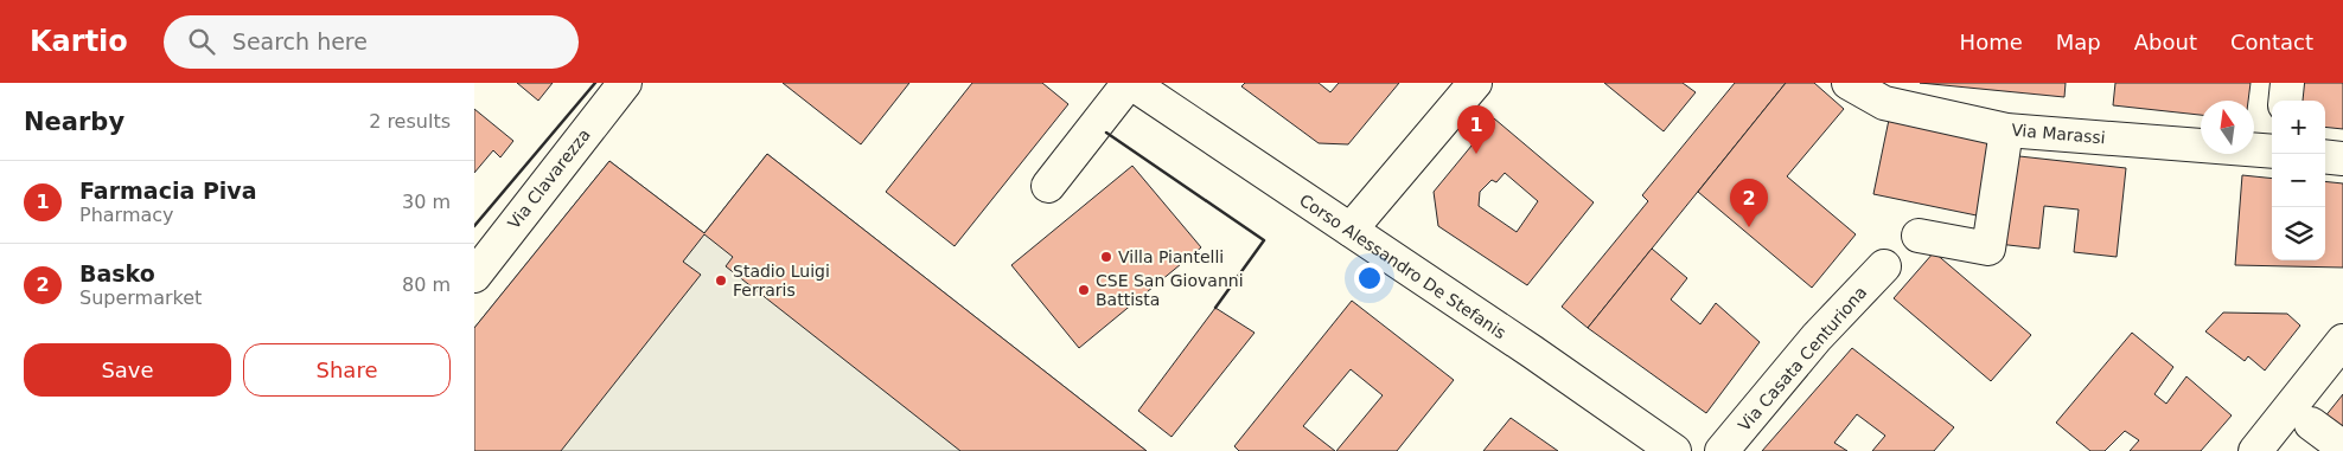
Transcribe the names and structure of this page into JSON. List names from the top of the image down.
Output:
{
  "streets": {
    "street": [
      "Via Marassi",
      "Via Clavarezza",
      "Corso Alessandro De Stefanis",
      "Via Casata Centuriona"
    ]
  },
  "places": ["Villa Piantelli", "Stadio Luigi Ferraris", "CSE San Giovanni Battista"],
  "north": "top",
  "page": {
    "header": "Kartio",
    "search": "Search here",
    "nav": [
      "Home",
      "Map",
      "About",
      "Contact"
    ],
    "heading": ["Nearby", "2 results"],
    "map_buttons": ["+", "−"],
    "pins": ["1", "2"],
    "list": [
      {
        "mark": "1",
        "name": "Farmacia Piva",
        "note": "Pharmacy",
        "value": "30 m"
      },
      {
        "mark": "2",
        "name": "Basko",
        "note": "Supermarket",
        "value": "80 m"
      }
    ],
    "buttons": ["Save", "Share"]
  }
}
